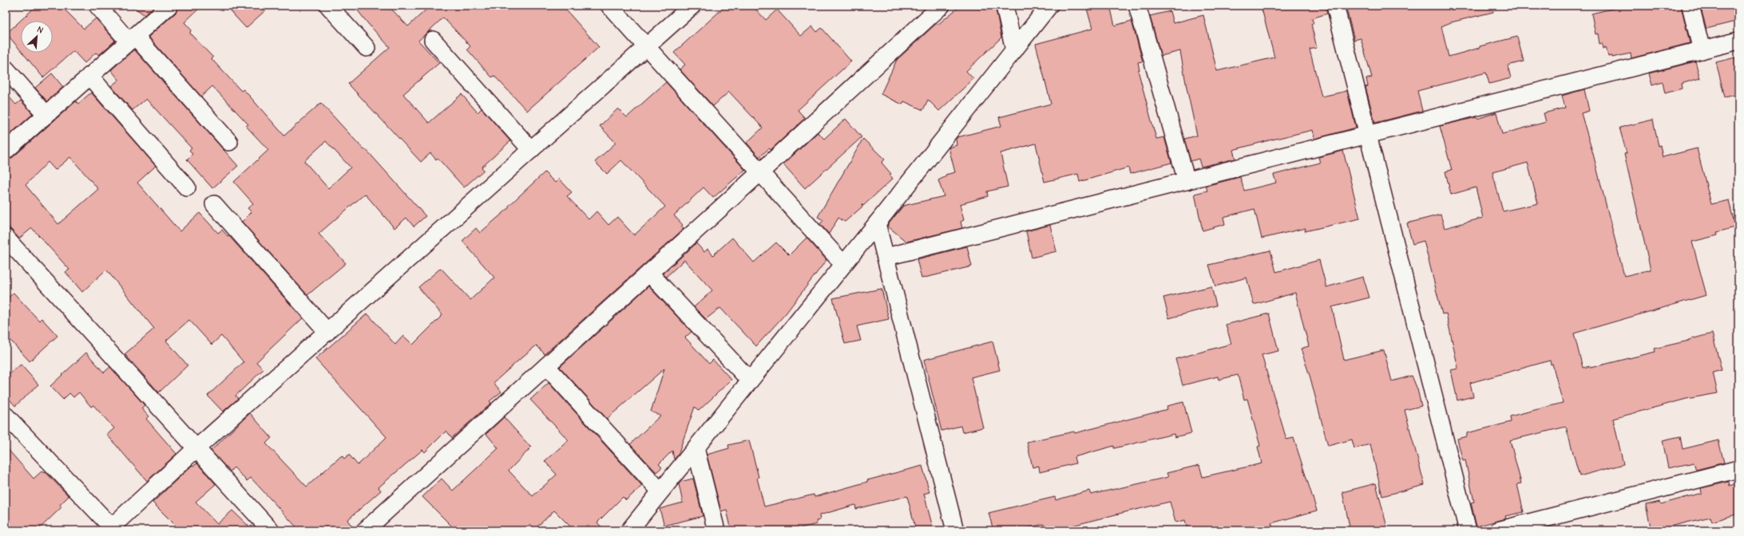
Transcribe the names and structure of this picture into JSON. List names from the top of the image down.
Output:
{
  "north": "top right"
}
